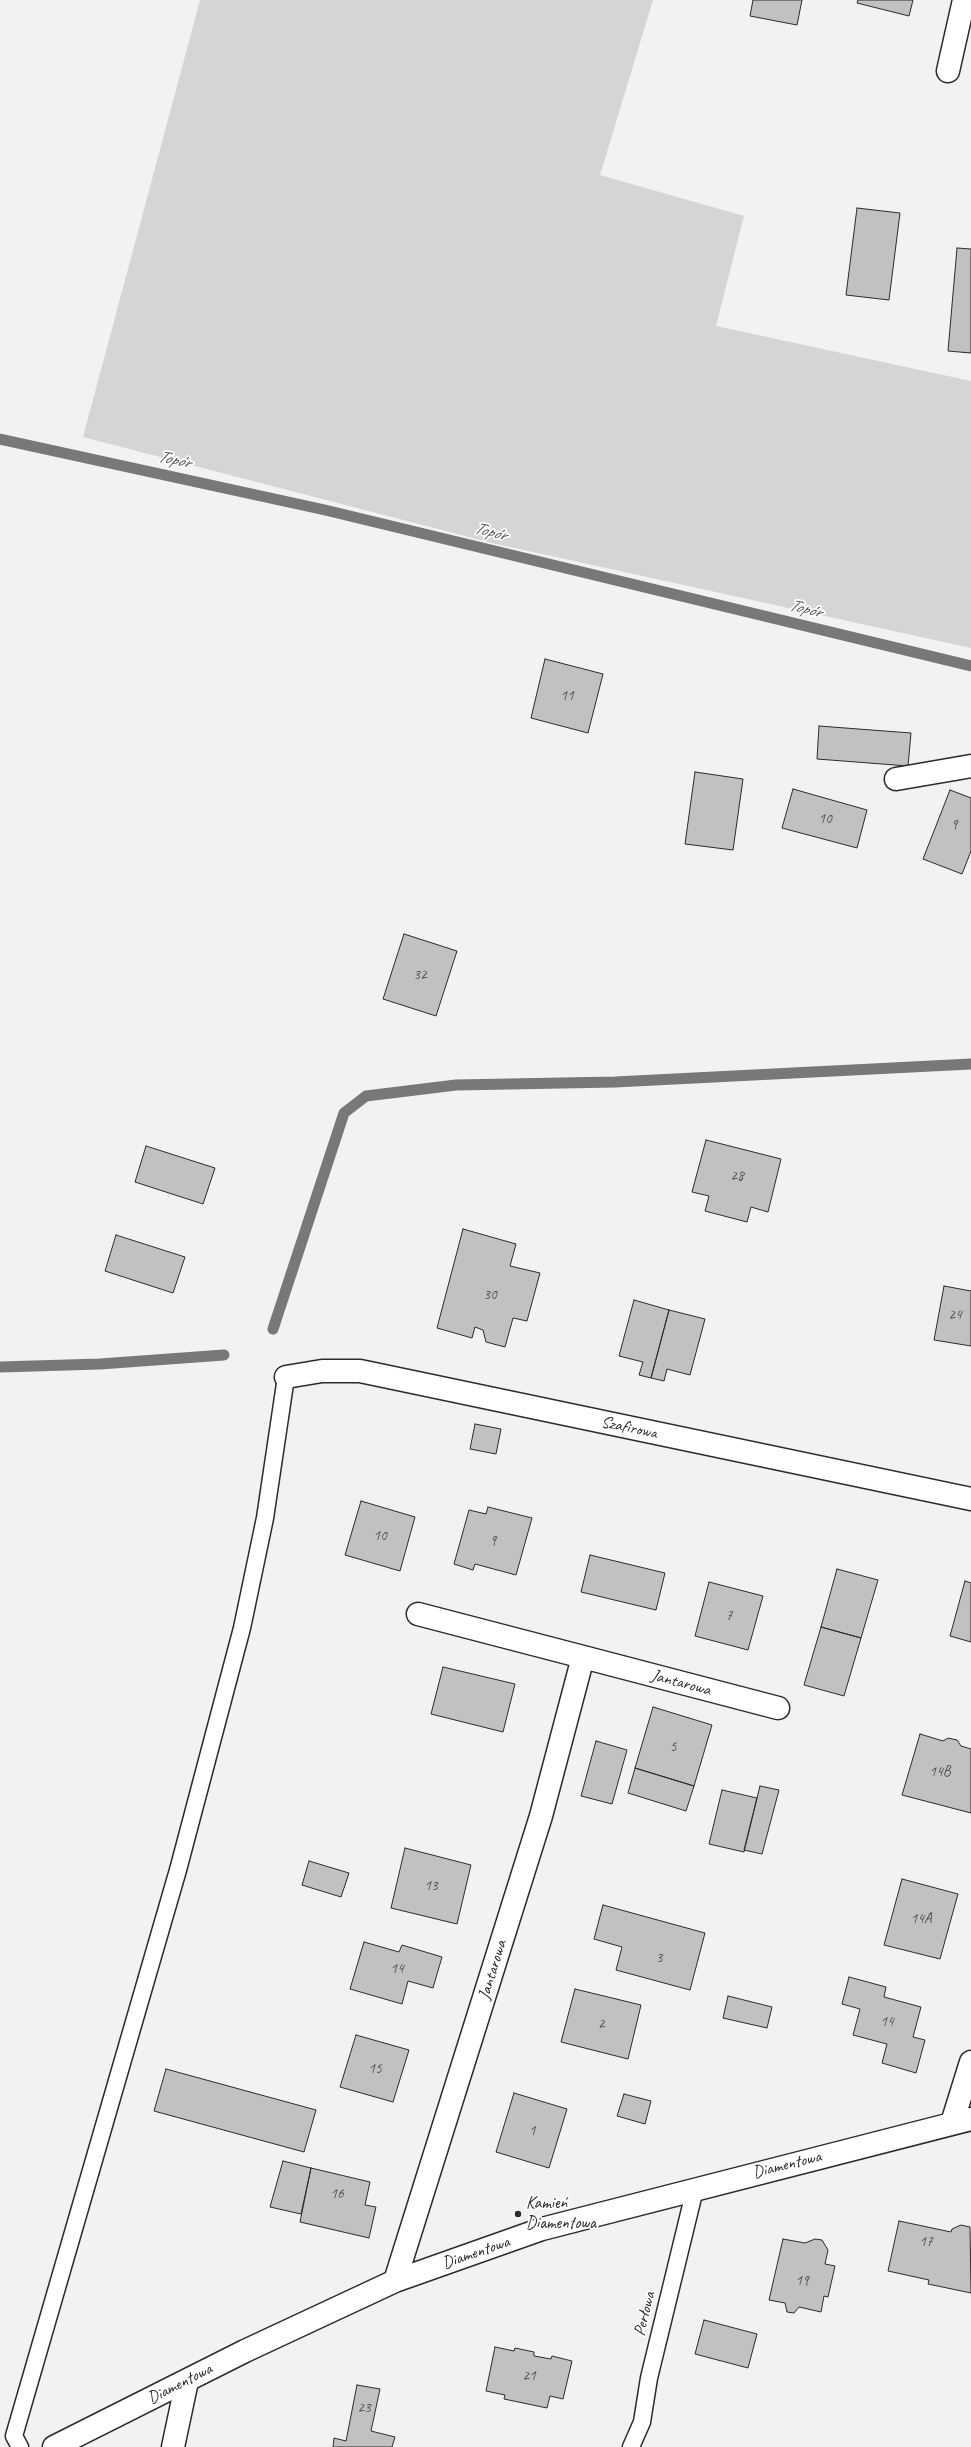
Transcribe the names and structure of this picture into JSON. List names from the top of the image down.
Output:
{
  "streets": {
    "street": ["Szafirowa", "Jantarowa", "Diamentowa"],
    "lane": ["Perłowa"]
  },
  "crossings": [
    ["Jantarowa", "Diamentowa"],
    ["Diamentowa", "Perłowa"]
  ],
  "water": ["Topór"],
  "places": ["Kamień Diamentowa"],
  "house_numbers": [
    "11",
    "10",
    "9",
    "32",
    "28",
    "30",
    "24",
    "10",
    "9",
    "7",
    "5",
    "14B",
    "13",
    "14A",
    "3",
    "14",
    "14",
    "2",
    "15",
    "1",
    "16",
    "17",
    "19",
    "21",
    "23"
  ]
}
